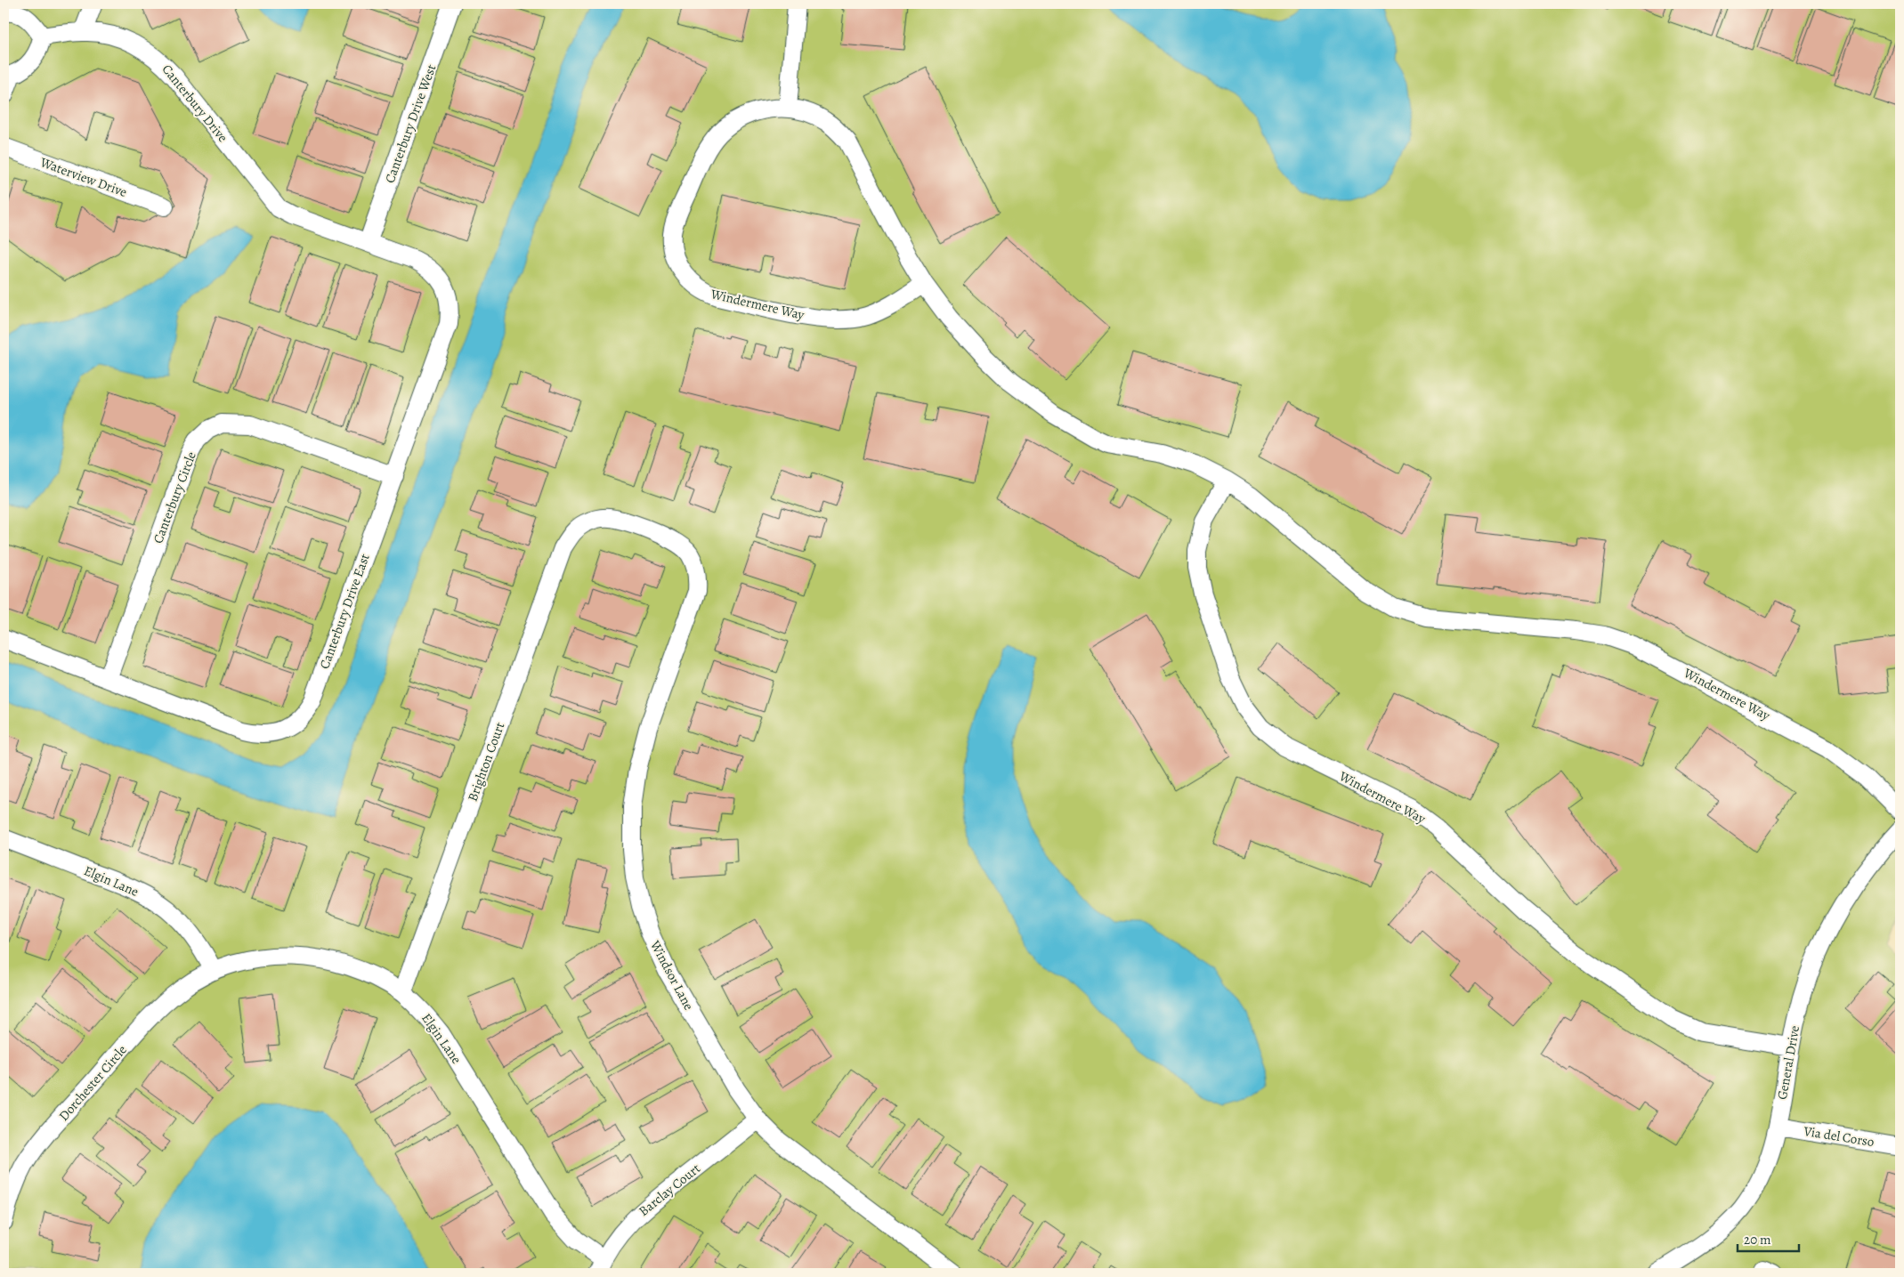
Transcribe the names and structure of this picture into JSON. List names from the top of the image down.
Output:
{
  "streets": {
    "street": [
      "Canterbury Drive",
      "Canterbury Drive West",
      "Waterview Drive",
      "Windermere Way",
      "Canterbury Circle",
      "Canterbury Drive East",
      "Brighton Court",
      "Elgin Lane",
      "Windsor Lane",
      "General Drive",
      "Dorchester Circle",
      "Via del Corso",
      "Barclay Court"
    ]
  },
  "crossings": [
    ["Canterbury Drive", "Canterbury Drive West"],
    ["Canterbury Drive", "Canterbury Drive East"],
    ["Canterbury Drive West", "Canterbury Drive East"],
    ["Windermere Way", "General Drive"],
    ["Canterbury Circle", "Canterbury Drive East"],
    ["Brighton Court", "Elgin Lane"],
    ["Brighton Court", "Windsor Lane"],
    ["Elgin Lane", "Dorchester Circle"],
    ["Elgin Lane", "Barclay Court"],
    ["Windsor Lane", "Barclay Court"],
    ["General Drive", "Via del Corso"]
  ],
  "scale_bar": "20 m"
}
